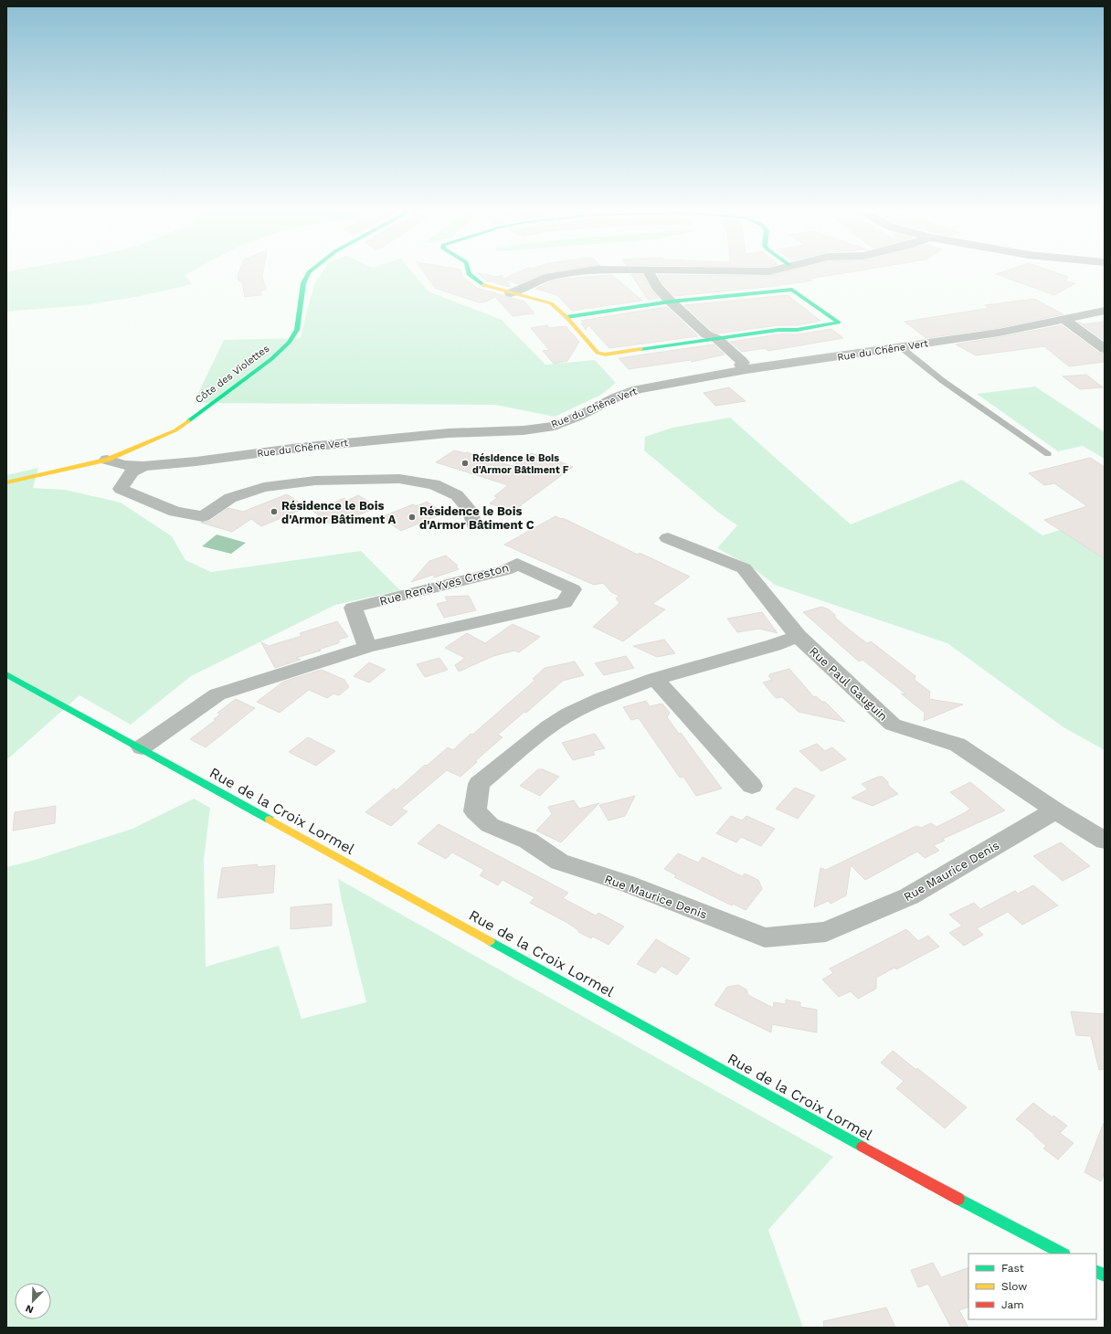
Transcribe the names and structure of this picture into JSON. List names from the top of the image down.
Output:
{
  "streets": {
    "street": [
      "Rue du Chêne Vert",
      "Côte des Violettes",
      "Rue René Yves Creston",
      "Rue Paul Gauguin",
      "Rue de la Croix Lormel",
      "Rue Maurice Denis"
    ]
  },
  "crossings": [
    ["Rue du Chêne Vert", "Côte des Violettes"],
    ["Rue René Yves Creston", "Rue de la Croix Lormel"],
    ["Rue Paul Gauguin", "Rue Maurice Denis"]
  ],
  "places": ["Résidence le Bois d'Armor Bâtiment F", "Résidence le Bois d'Armor Bâtiment A", "Résidence le Bois d'Armor Bâtiment C"],
  "legend": ["Fast", "Slow", "Jam"],
  "north": "bottom left"
}
